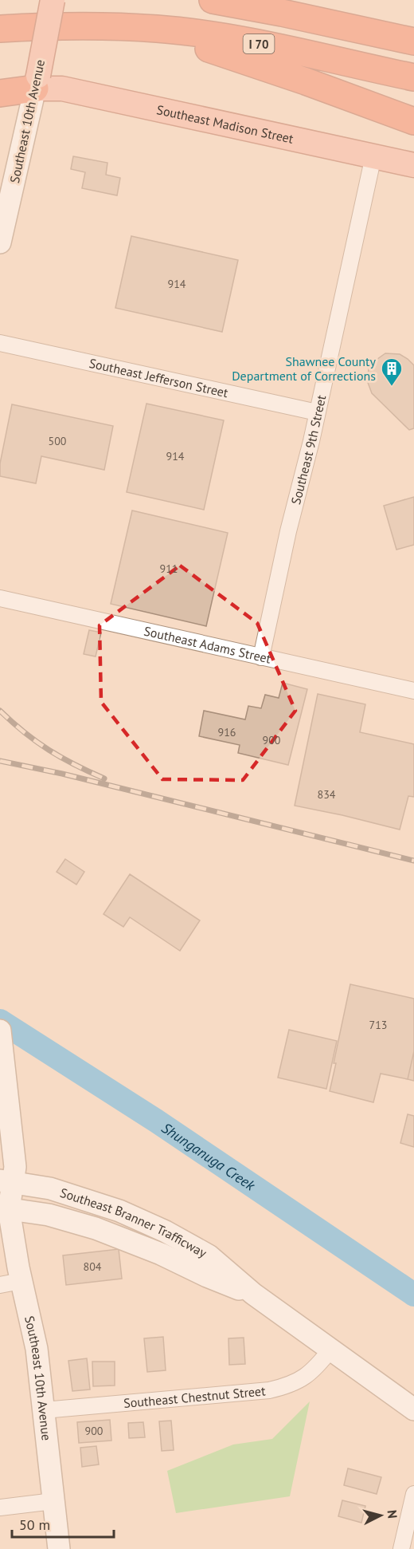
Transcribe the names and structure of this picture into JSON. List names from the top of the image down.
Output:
{
  "streets": {
    "highway": ["I 70"],
    "main road": ["Southeast 10th Avenue", "Southeast Madison Street", "Southeast Branner Trafficway"],
    "street": [
      "Southeast Jefferson Street",
      "Southeast 9th Street",
      "Southeast Adams Street",
      "Southeast Chestnut Street"
    ]
  },
  "crossings": [
    ["Southeast 10th Avenue", "Southeast Madison Street"],
    ["Southeast 10th Avenue", "Southeast Branner Trafficway"],
    ["Southeast 10th Avenue", "Southeast Chestnut Street"],
    ["Southeast Madison Street", "Southeast 9th Street"],
    ["Southeast Jefferson Street", "Southeast 9th Street"],
    ["Southeast 9th Street", "Southeast Adams Street"],
    ["Southeast Branner Trafficway", "Southeast Chestnut Street"]
  ],
  "water": ["Shunganuga Creek"],
  "places": {
    "building": ["Shawnee County Department of Corrections"]
  },
  "house_numbers": [
    "914",
    "500",
    "914",
    "911",
    "916",
    "900",
    "834",
    "713",
    "804",
    "900"
  ],
  "scale_bar": "50 m",
  "north": "right"
}
